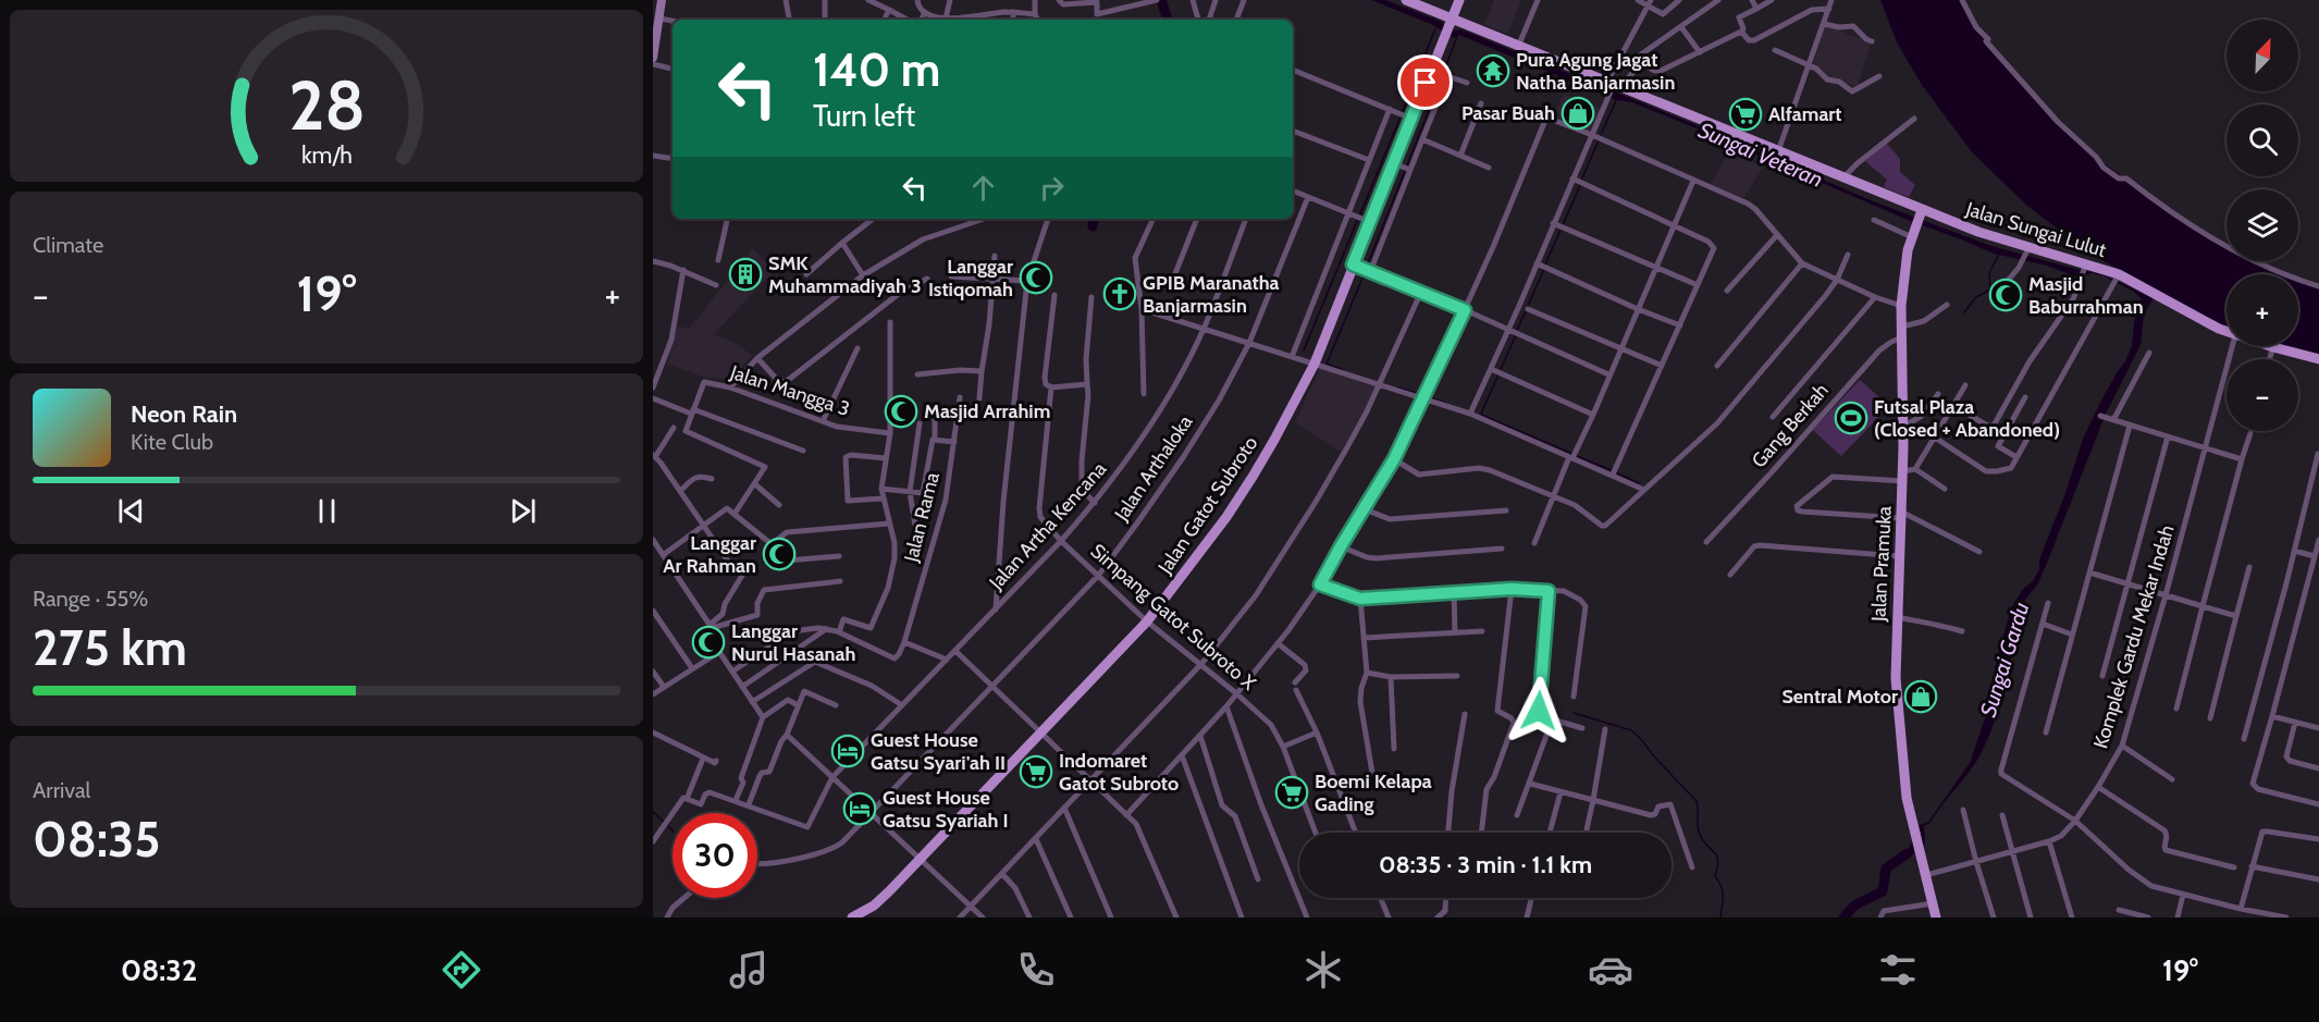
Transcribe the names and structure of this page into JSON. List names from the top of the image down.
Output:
{
  "streets": {
    "main road": ["Jalan Sungai Lulut", "Jalan Gatot Subroto", "Jalan Pramuka"],
    "street": [
      "Jalan Mangga 3",
      "Gang Berkah",
      "Jalan Arthaloka",
      "Jalan Rama",
      "Jalan Artha Kencana",
      "Simpang Gatot Subroto X",
      "Komplek Gardu Mekar Indah"
    ]
  },
  "crossings": [
    ["Jalan Sungai Lulut", "Jalan Gatot Subroto"],
    ["Jalan Sungai Lulut", "Jalan Pramuka"],
    ["Gang Berkah", "Jalan Pramuka"],
    ["Jalan Arthaloka", "Simpang Gatot Subroto X"],
    ["Jalan Gatot Subroto", "Simpang Gatot Subroto X"],
    ["Jalan Artha Kencana", "Simpang Gatot Subroto X"],
    ["Jalan Pramuka", "Komplek Gardu Mekar Indah"]
  ],
  "water": ["Sungai Veteran", "Sungai Gardu"],
  "places": {
    "temple": ["Pura Agung Jagat Natha Banjarmasin"],
    "shop": ["Pasar Buah", "Sentral Motor"],
    "supermarket": ["Alfamart", "Indomaret Gatot Subroto", "Boemi Kelapa Gading"],
    "building": ["SMK Muhammadiyah 3"],
    "mosque": [
      "Langgar Istiqomah",
      "Masjid Baburrahman",
      "Masjid Arrahim",
      "Langgar Ar Rahman",
      "Langgar Nurul Hasanah"
    ],
    "church": ["GPIB Maranatha Banjarmasin"],
    "sports": ["Futsal Plaza (Closed + Abandoned)"],
    "hotel": ["Guest House Gatsu Syari'ah II", "Guest House Gatsu Syariah I"]
  },
  "north": "top right",
  "page": {
    "map_buttons": ["+", "−"],
    "turn": ["140 m", "Turn left"],
    "tile": [
      "Climate",
      ["Range · 55%", "275 km"],
      ["Arrival", "08:35"]
    ],
    "heat": ["−", "19°", "+"],
    "song": ["Neon Rain", "Kite Club"],
    "limit": "30",
    "trip": "08:35 · 3 min · 1.1 km",
    "tabs": ["08:32", "19°"],
    "gauge": ["28", "km/h"]
  }
}
